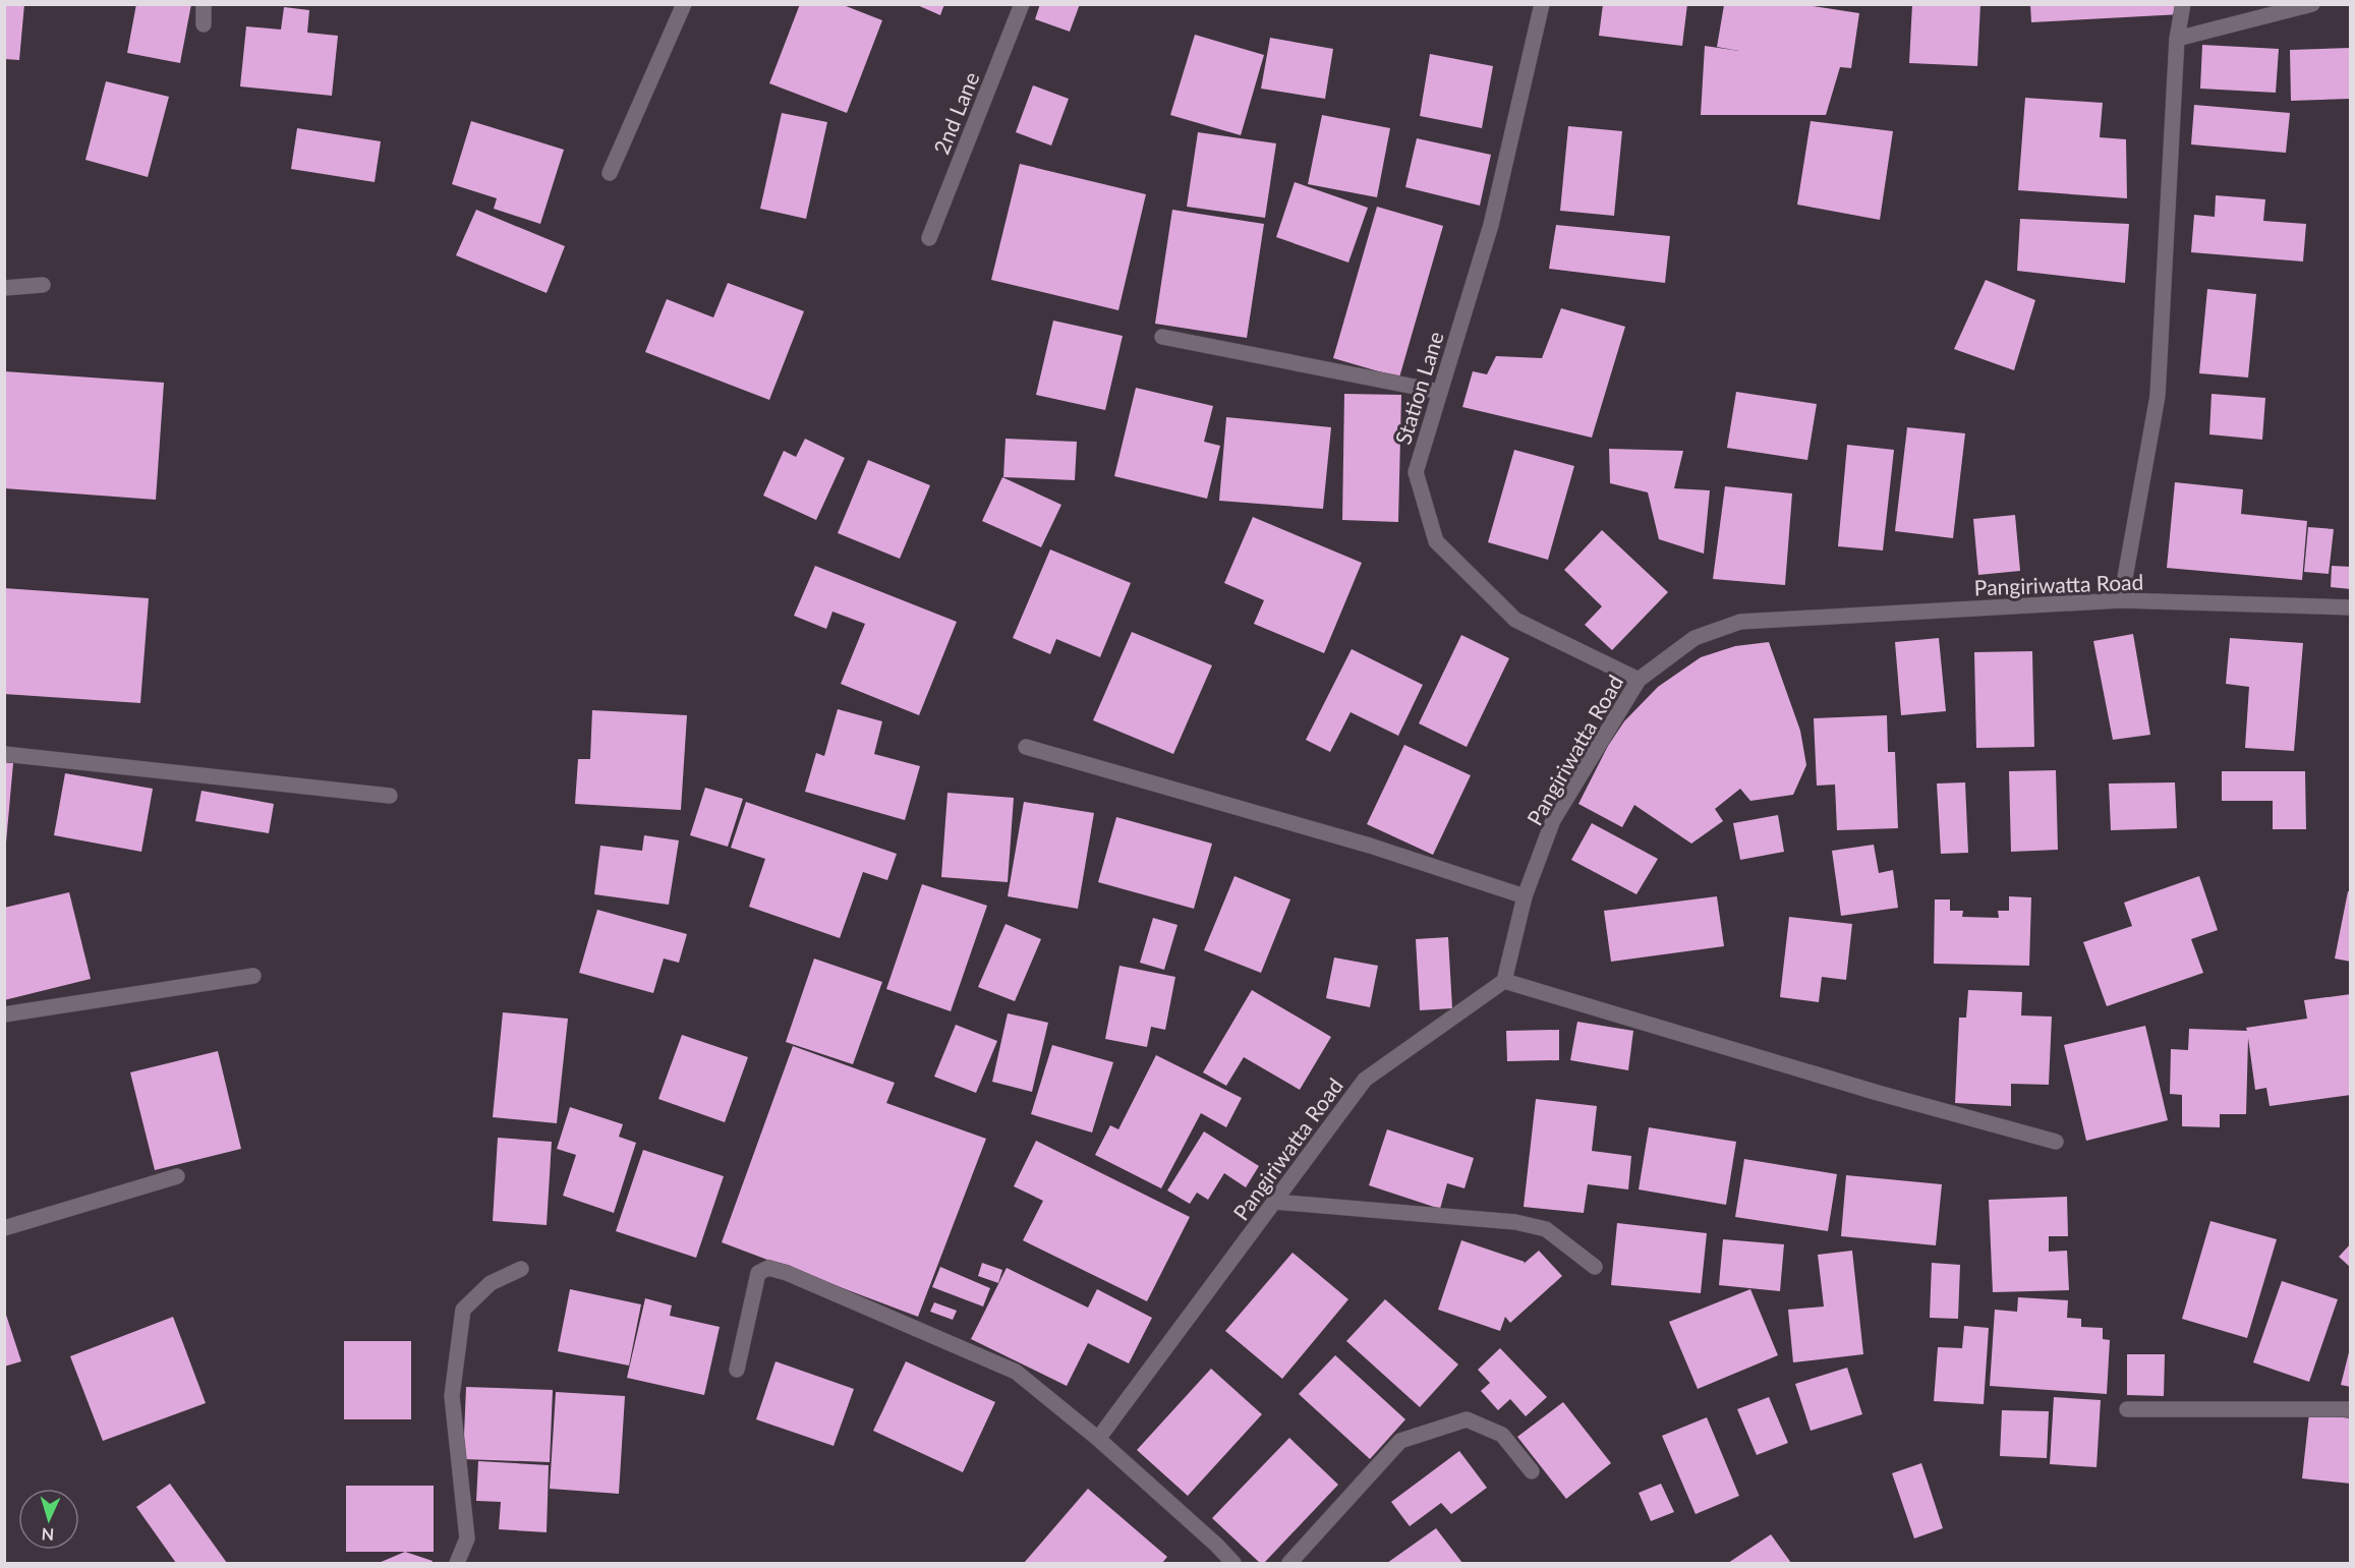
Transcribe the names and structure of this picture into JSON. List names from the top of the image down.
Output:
{
  "streets": {
    "street": ["2nd Lane", "Station Lane", "Pangiriwatta Road"]
  },
  "crossings": [
    ["Station Lane", "Pangiriwatta Road"]
  ],
  "north": "bottom"
}
